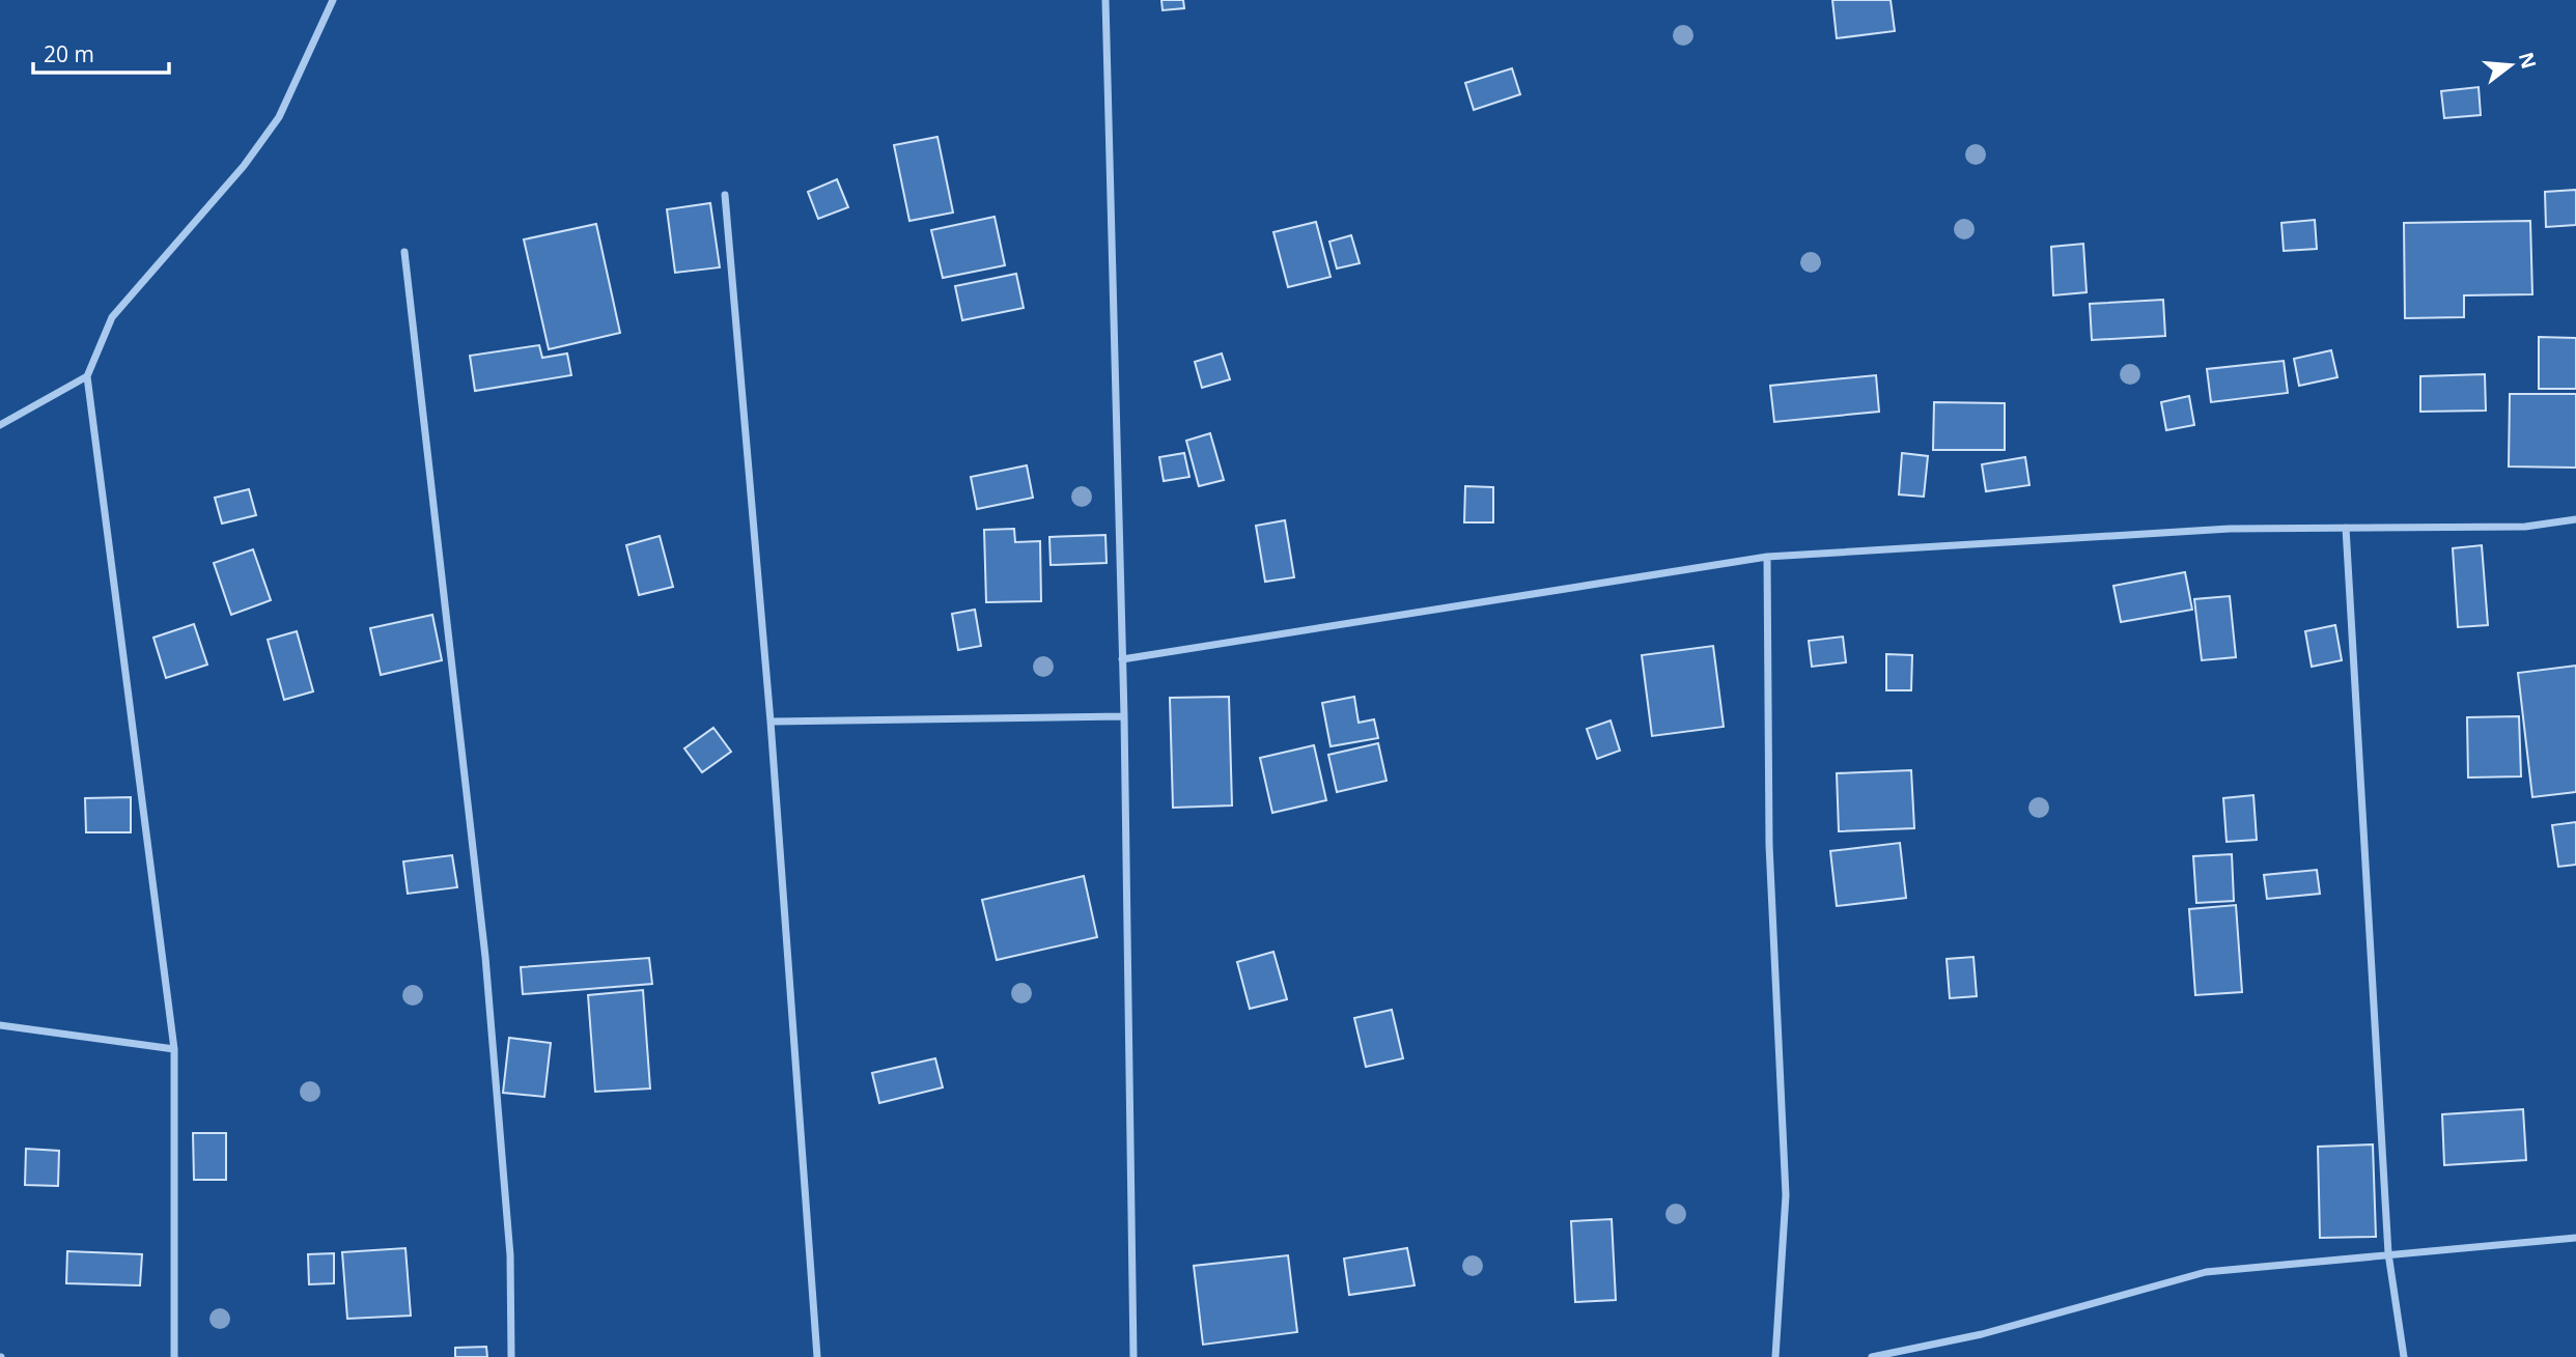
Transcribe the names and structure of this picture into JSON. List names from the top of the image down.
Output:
{
  "scale_bar": "20 m",
  "north": "right"
}
